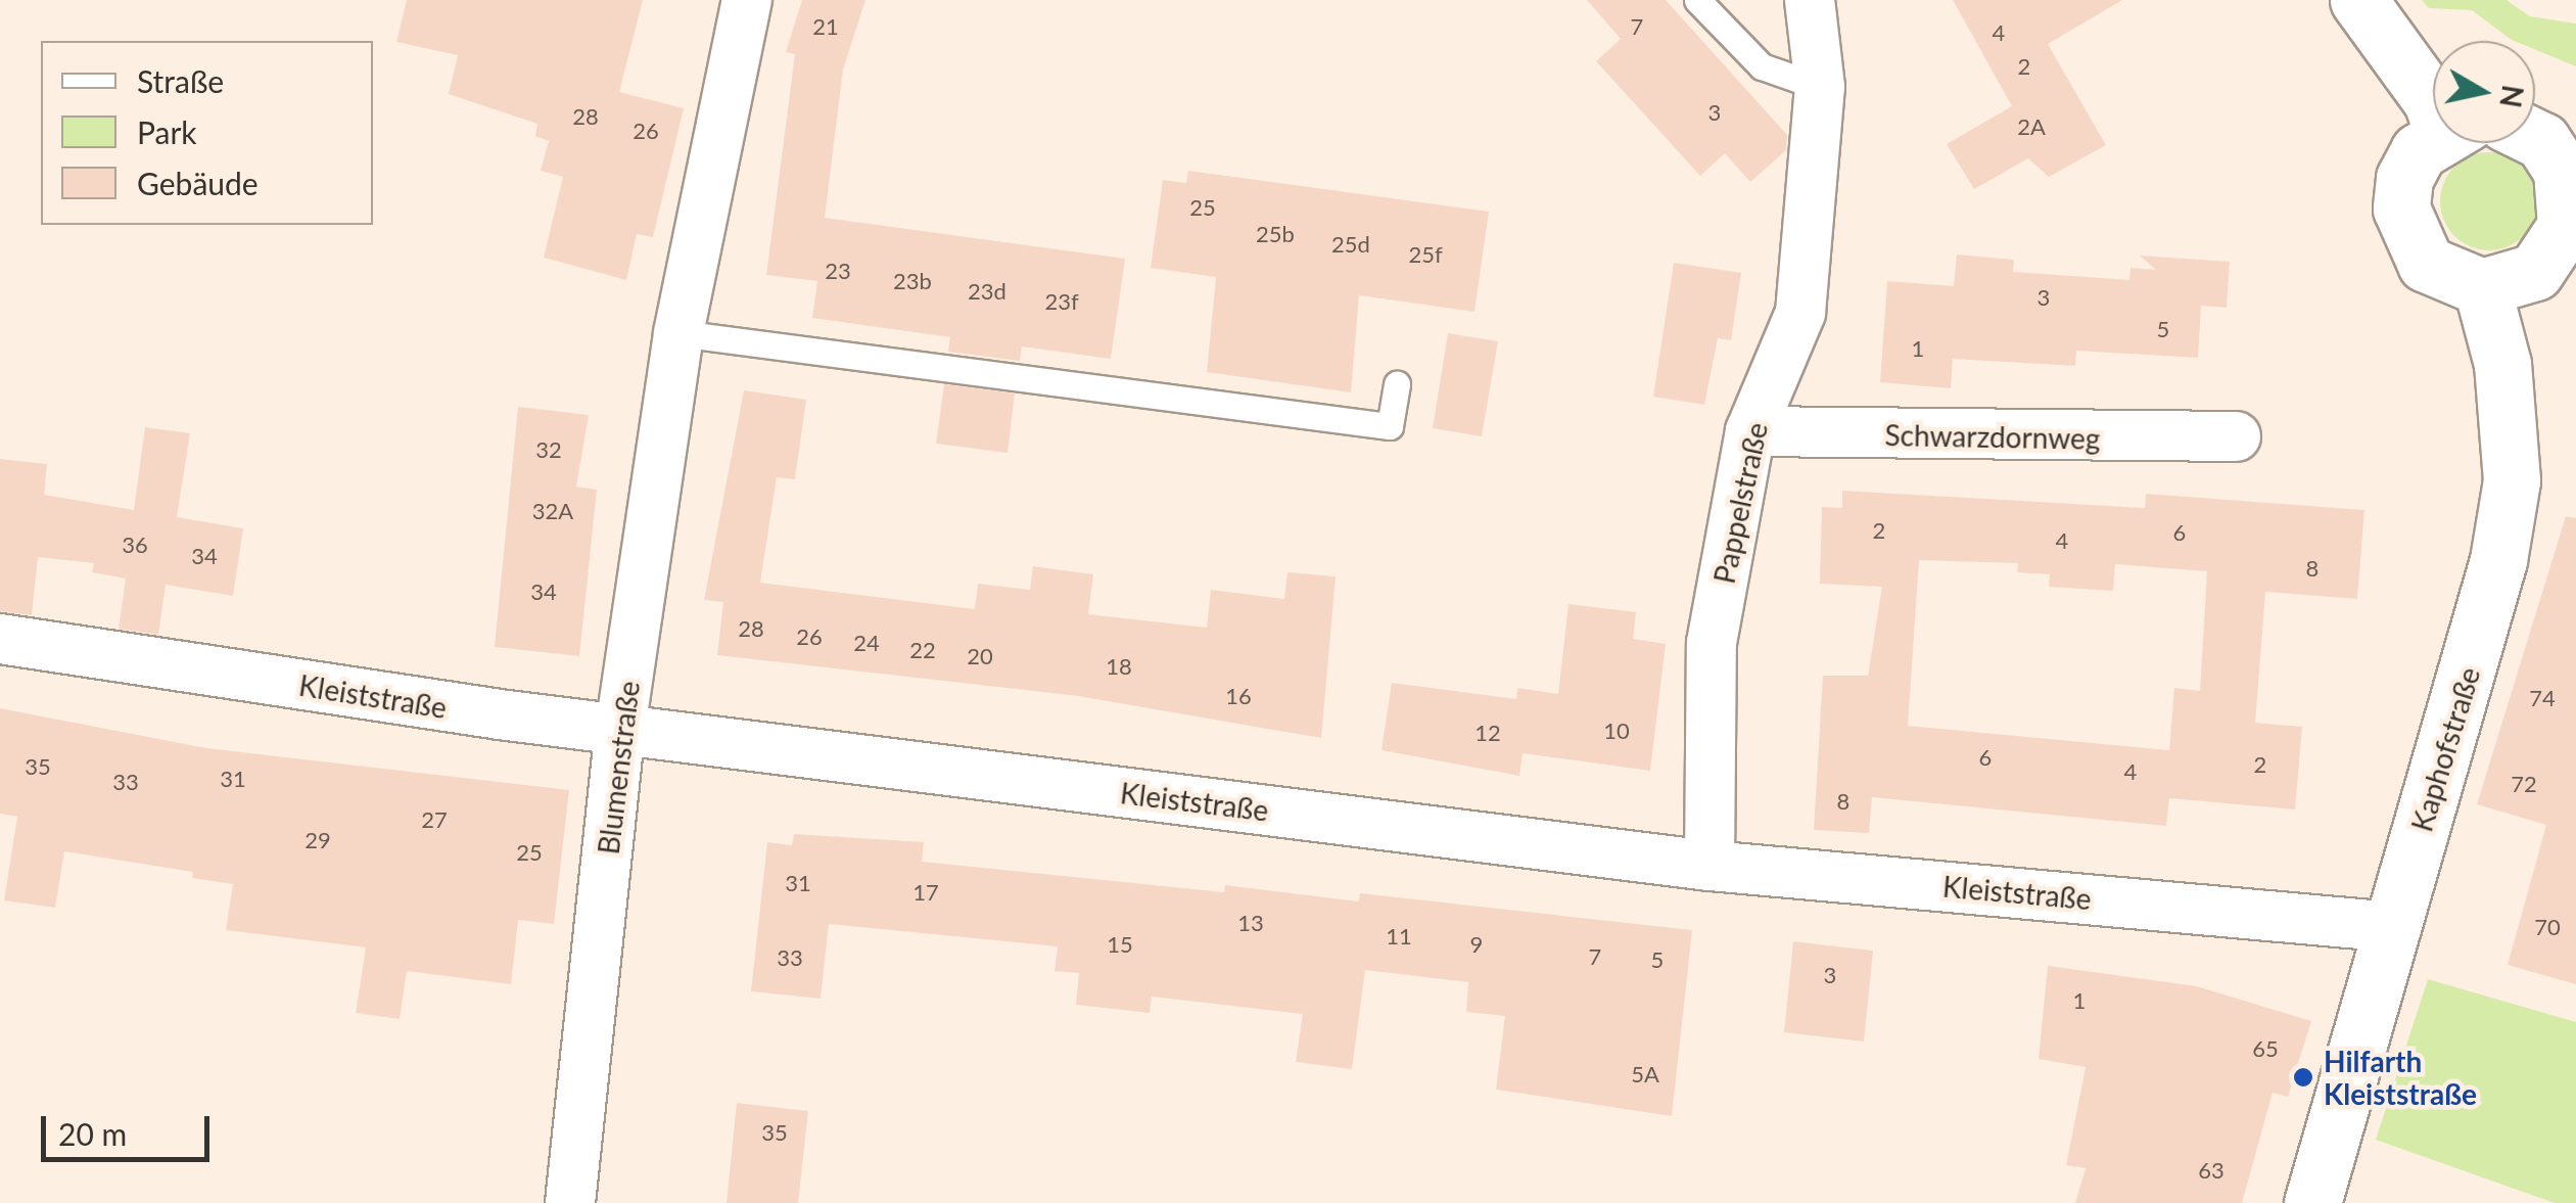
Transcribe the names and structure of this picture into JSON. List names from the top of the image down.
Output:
{
  "streets": {
    "main road": ["Kaphofstraße"],
    "street": [
      "Schwarzdornweg",
      "Pappelstraße",
      "Kleiststraße",
      "Blumenstraße"
    ]
  },
  "crossings": [
    ["Schwarzdornweg", "Pappelstraße"],
    ["Pappelstraße", "Kleiststraße"],
    ["Kleiststraße", "Kaphofstraße"],
    ["Kleiststraße", "Blumenstraße"]
  ],
  "places": ["Hilfarth Kleiststraße"],
  "house_numbers": [
    "21",
    "7",
    "4",
    "2",
    "3",
    "28",
    "2A",
    "26",
    "25",
    "25b",
    "25d",
    "25f",
    "23",
    "23b",
    "23d",
    "3",
    "23f",
    "5",
    "1",
    "32",
    "32A",
    "2",
    "6",
    "4",
    "36",
    "34",
    "8",
    "34",
    "28",
    "26",
    "24",
    "22",
    "20",
    "18",
    "16",
    "74",
    "10",
    "12",
    "6",
    "2",
    "35",
    "4",
    "31",
    "33",
    "72",
    "8",
    "27",
    "29",
    "25",
    "31",
    "17",
    "13",
    "70",
    "11",
    "15",
    "9",
    "7",
    "33",
    "5",
    "3",
    "1",
    "65",
    "5A",
    "35",
    "63"
  ],
  "legend": ["Straße", "Park", "Gebäude"],
  "scale_bar": "20 m",
  "north": "right"
}
